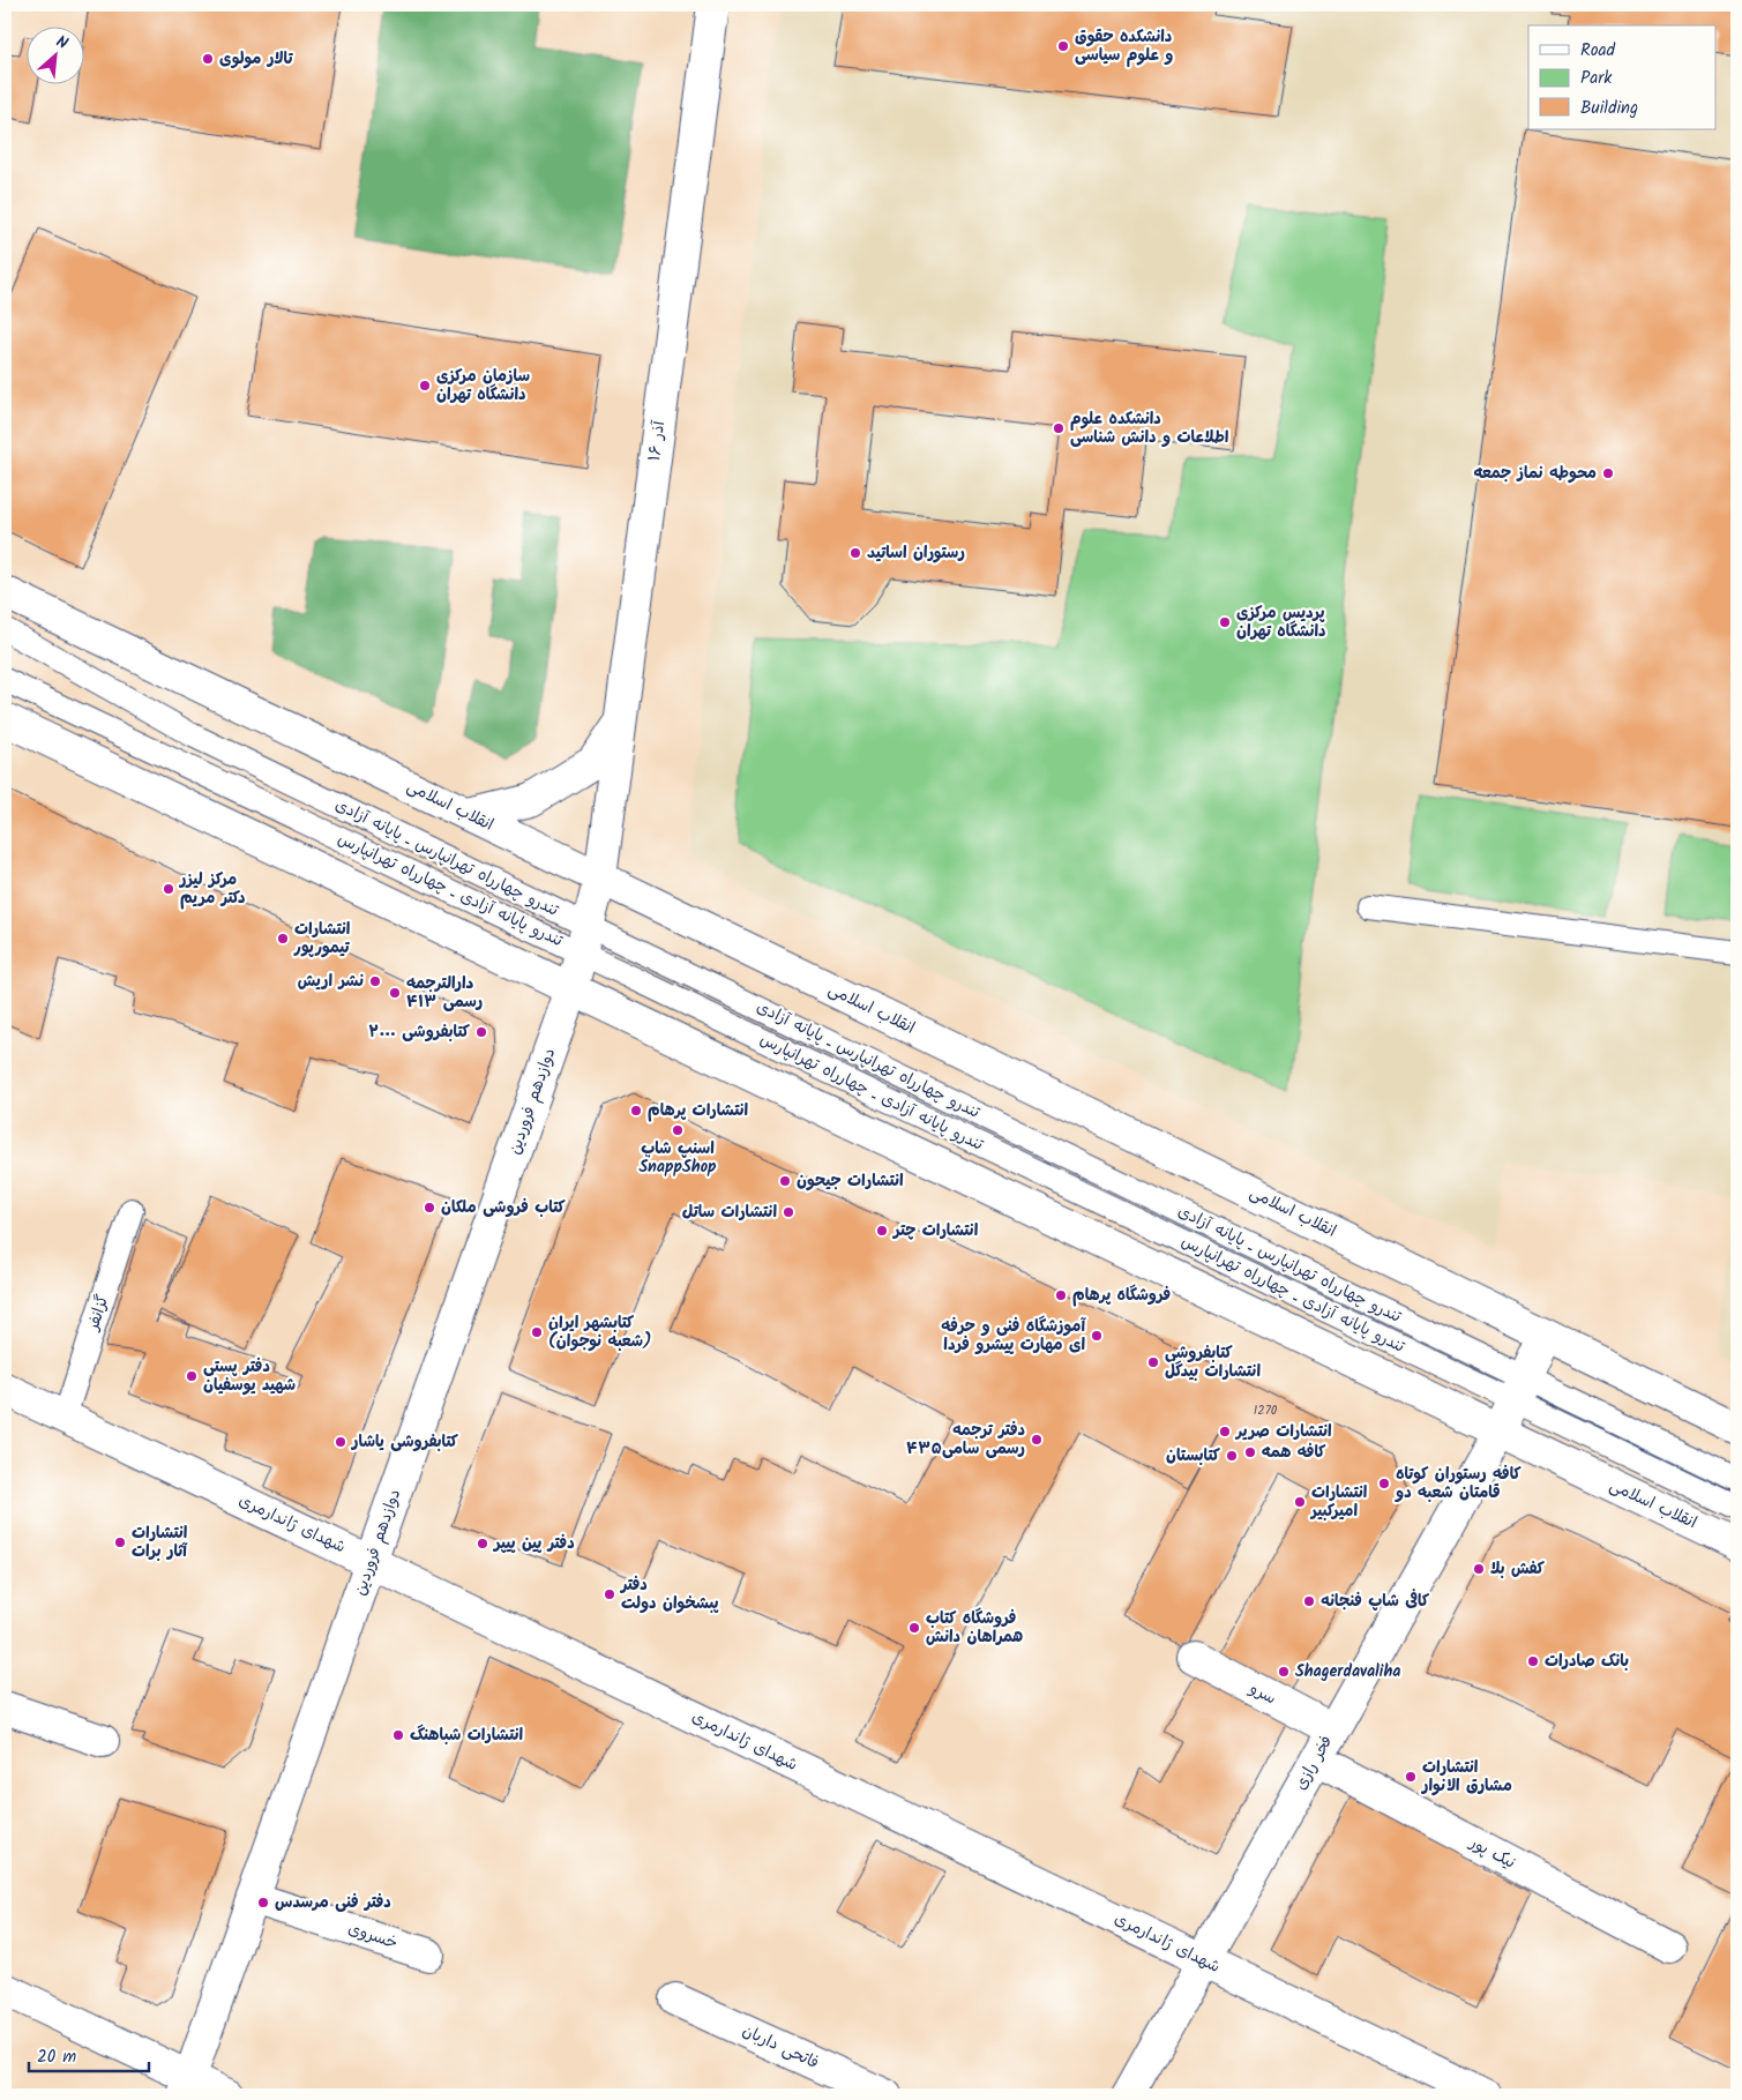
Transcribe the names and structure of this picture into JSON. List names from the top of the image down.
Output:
{
  "streets": {
    "main road": [
      "۱۶ آذر",
      "انقلاب اسلامی",
      "دوازدهم فروردین",
      "شهدای ژاندارمری",
      "سرو",
      "فخر رازی",
      "نیک پور",
      "خسروی",
      "فاتحی داربان"
    ],
    "lane": ["تندرو چهارراه تهرانپارس ـ پایانه آزادی", "تندرو پایانه آزادی ـ چهارراه تهرانپارس", "گزانفر"]
  },
  "crossings": [
    ["۱۶ آذر", "انقلاب اسلامی"],
    ["۱۶ آذر", "تندرو چهارراه تهرانپارس ـ پایانه آزادی"],
    ["۱۶ آذر", "تندرو پایانه آزادی ـ چهارراه تهرانپارس"],
    ["۱۶ آذر", "دوازدهم فروردین"],
    ["انقلاب اسلامی", "دوازدهم فروردین"],
    ["انقلاب اسلامی", "فخر رازی"],
    ["تندرو چهارراه تهرانپارس ـ پایانه آزادی", "تندرو پایانه آزادی ـ چهارراه تهرانپارس"],
    ["تندرو چهارراه تهرانپارس ـ پایانه آزادی", "دوازدهم فروردین"],
    ["تندرو چهارراه تهرانپارس ـ پایانه آزادی", "فخر رازی"],
    ["تندرو پایانه آزادی ـ چهارراه تهرانپارس", "دوازدهم فروردین"],
    ["دوازدهم فروردین", "شهدای ژاندارمری"],
    ["دوازدهم فروردین", "خسروی"],
    ["گزانفر", "شهدای ژاندارمری"],
    ["شهدای ژاندارمری", "فخر رازی"],
    ["سرو", "فخر رازی"],
    ["فخر رازی", "نیک پور"]
  ],
  "places": [
    "دانشکده حقوق و علوم سیاسی",
    "تالار مولوی",
    "سازمان مرکزی دانشگاه تهران",
    "دانشکده علوم اطلاعات و دانش شناسی",
    "محوطه نماز جمعه",
    "رستوران اساتید",
    "پردیس مرکزی دانشگاه‌ تهران",
    "مرکز لیزر دکتر مریم",
    "انتشارات تیمورپور",
    "نشر اریش",
    "دارالترجمه رسمی ۴۱۳",
    "کتابفروشی ۲۰۰۰",
    "انتشارات پرهام",
    "اسنپ شاپ SnappShop",
    "انتشارات جیحون",
    "کتاب فروشی ملکان",
    "انتشارات ساتل",
    "انتشارات چتر",
    "فروشگاه پرهام",
    "کتابشهر ایران (شعبه نوجوان)",
    "آموزشگاه فنی و حرفه ای مهارت پیشرو فردا",
    "کتابفروشی انتشارات بیدگل",
    "دفتر پستی شهید یوسفیان",
    "انتشارات صریر",
    "دفتر ترجمه رسمی سامی۴۳۵",
    "کتابفروشی یاشار",
    "کافه همه",
    "کتابستان",
    "کافه رستوران کوتاه قامتان شعبه دو",
    "انتشارات امیرکبیر",
    "انتشارات آثار برات",
    "دفتر پین پیپر",
    "کفش بلا",
    "دفتر پبشخوان دولت",
    "کافی شاپ فنجانه",
    "فروشگاه کتاب همراهان دانش",
    "بانک صادرات",
    "Shagerdavaliha",
    "انتشارات شباهنگ",
    "انتشارات مشارق الانوار",
    "دفتر فنی مرسدس"
  ],
  "house_numbers": ["1270"],
  "legend": ["Road", "Park", "Building"],
  "scale_bar": "20 m",
  "north": "top right"
}
